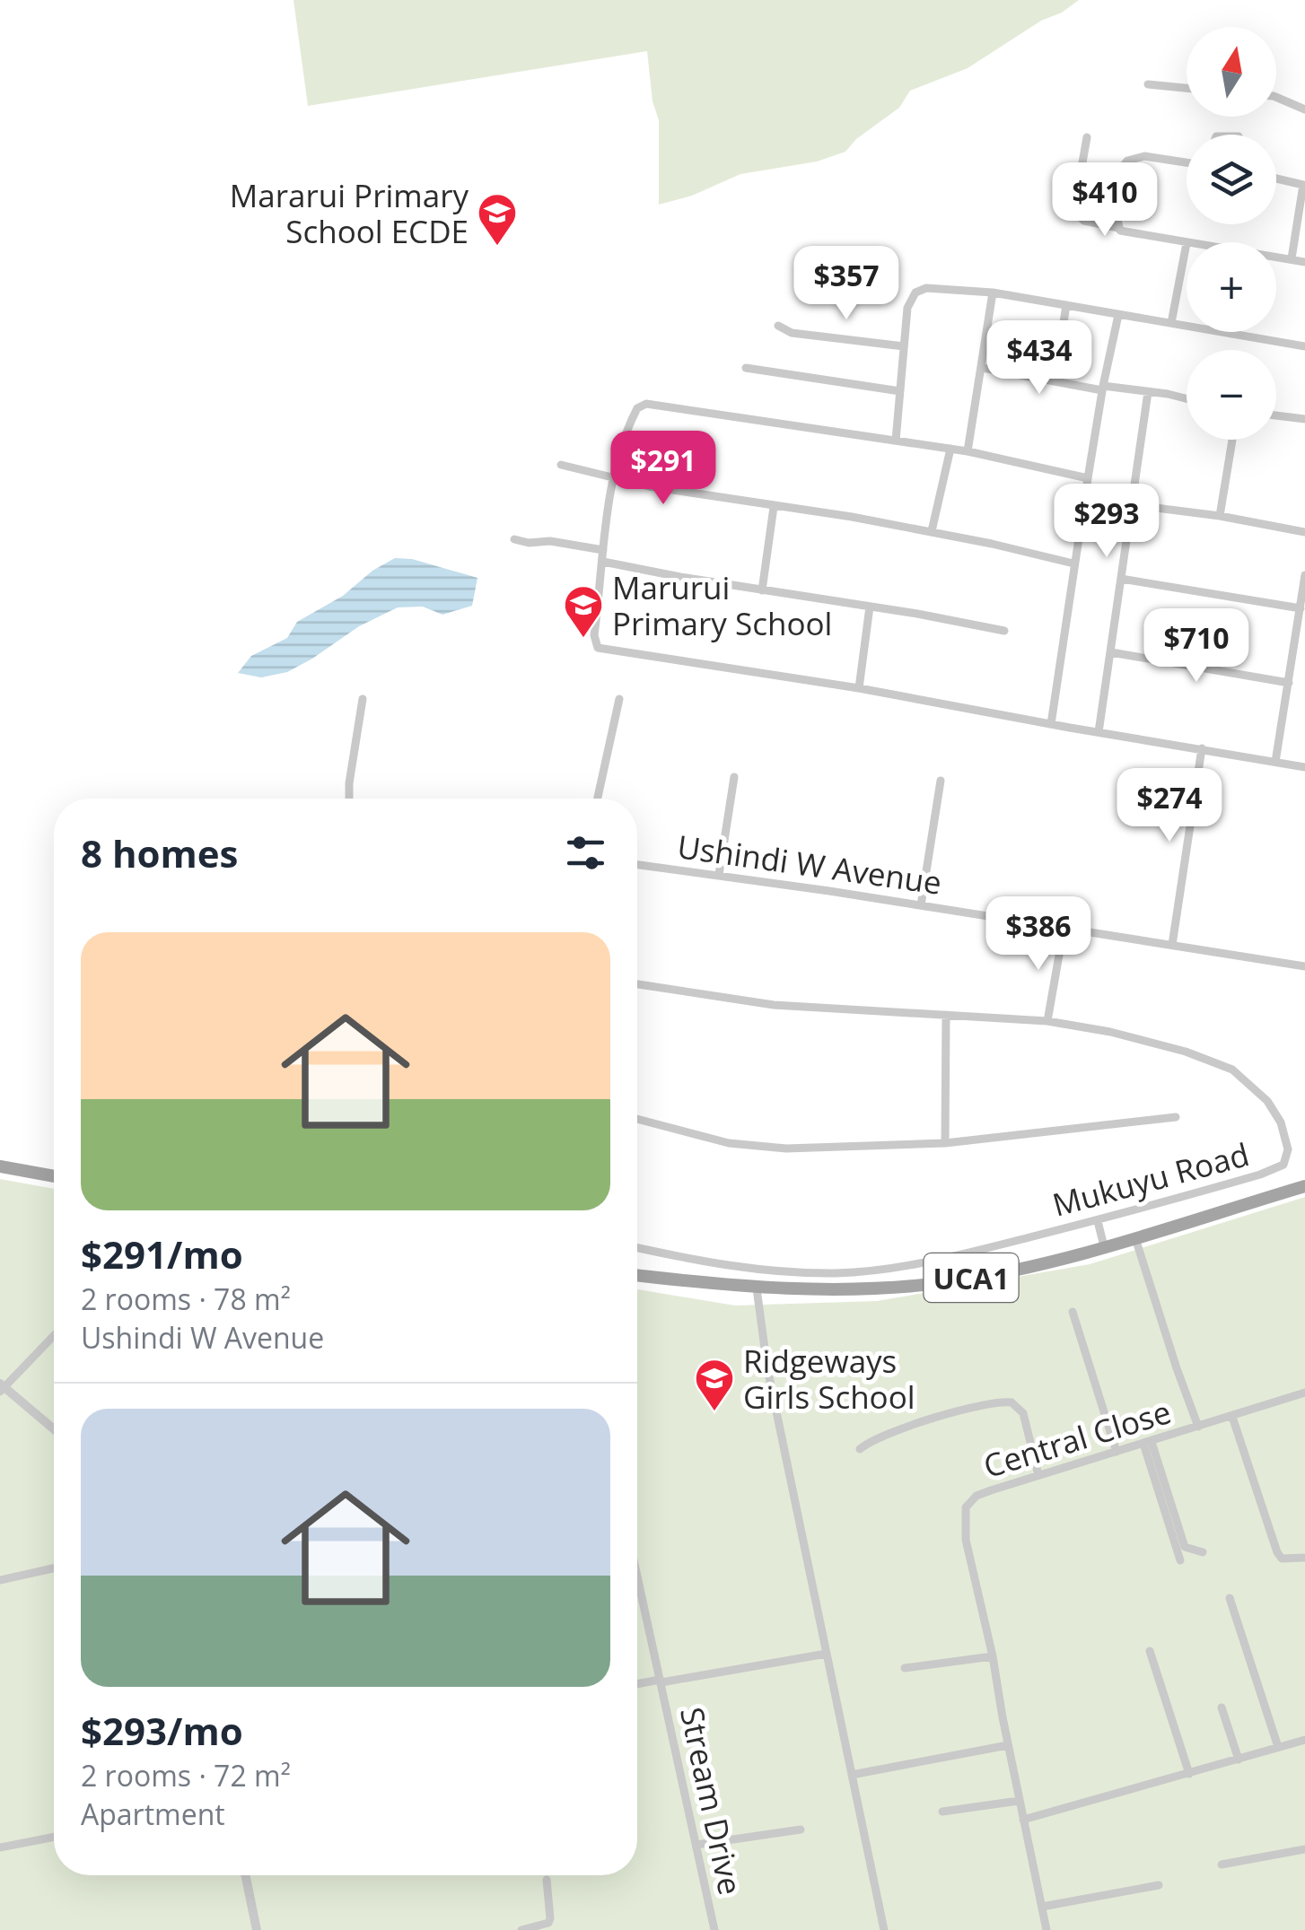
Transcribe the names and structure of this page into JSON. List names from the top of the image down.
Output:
{
  "streets": {
    "main road": ["UCA1"],
    "street": [
      "Ushindi W Avenue",
      "Mukuyu Road",
      "Central Close",
      "Stream Drive"
    ]
  },
  "places": {
    "school or university": ["Mararui Primary School ECDE", "Marurui Primary School", "Ridgeways Girls School"]
  },
  "north": "top",
  "page": {
    "map_buttons": ["+", "−"],
    "price": [
      "$410",
      "$357",
      "$434",
      "$291",
      "$293",
      "$710",
      "$274",
      "$386"
    ],
    "heading": "8 homes",
    "list": [
      {
        "name": "$291/mo",
        "note": "2 rooms · 78 m² · Ushindi W Avenue"
      },
      {
        "name": "$293/mo",
        "note": "2 rooms · 72 m² · Apartment"
      }
    ]
  }
}
